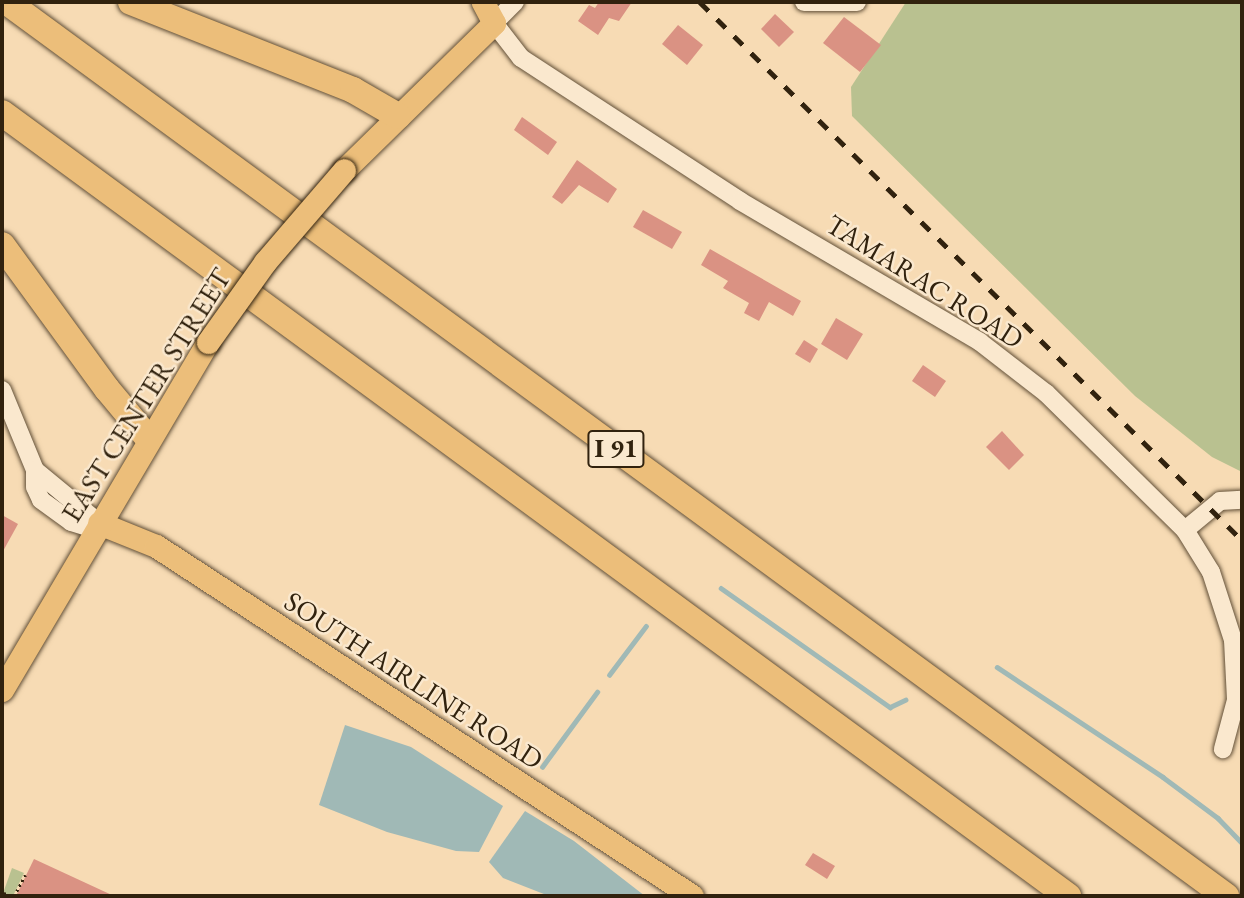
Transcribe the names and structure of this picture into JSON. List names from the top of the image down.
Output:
{
  "streets": {
    "highway": ["I 91"],
    "main road": ["EAST CENTER STREET", "SOUTH AIRLINE ROAD"],
    "street": ["TAMARAC ROAD"]
  },
  "crossings": [
    ["TAMARAC ROAD", "EAST CENTER STREET"],
    ["EAST CENTER STREET", "SOUTH AIRLINE ROAD"]
  ]
}
